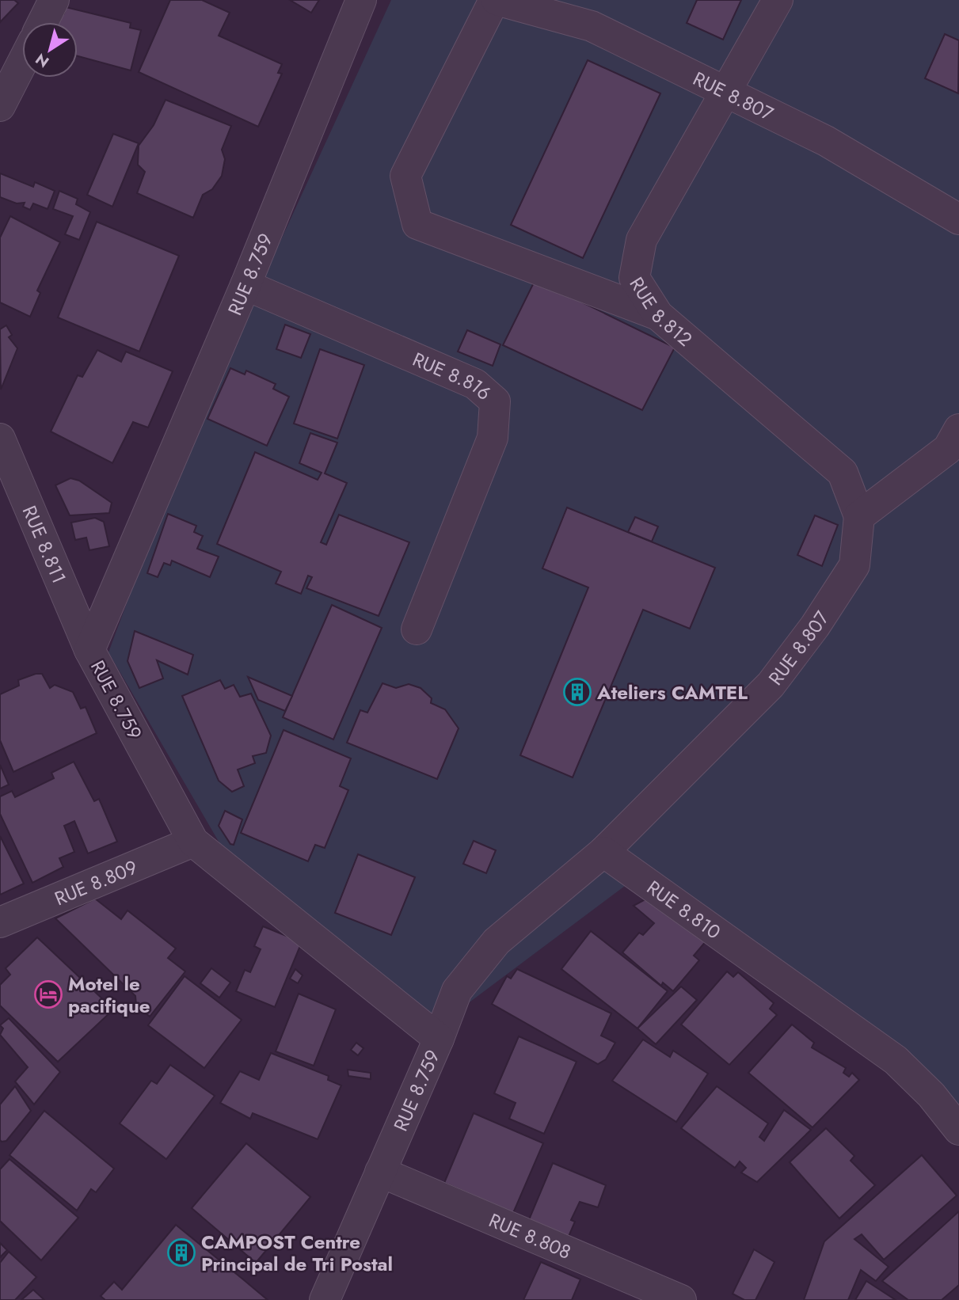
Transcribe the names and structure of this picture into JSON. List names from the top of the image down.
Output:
{
  "streets": {
    "street": [
      "RUE 8.807",
      "RUE 8.759",
      "RUE 8.812",
      "RUE 8.816",
      "RUE 8.811",
      "RUE 8.809",
      "RUE 8.810",
      "RUE 8.808"
    ]
  },
  "crossings": [
    ["RUE 8.807", "RUE 8.812"],
    ["RUE 8.807", "RUE 8.810"],
    ["RUE 8.759", "RUE 8.816"],
    ["RUE 8.759", "RUE 8.811"],
    ["RUE 8.759", "RUE 8.809"],
    ["RUE 8.759", "RUE 8.808"]
  ],
  "places": {
    "building": ["Ateliers CAMTEL", "CAMPOST Centre Principal de Tri Postal"],
    "hotel": ["Motel le pacifique"]
  },
  "north": "bottom left"
}
